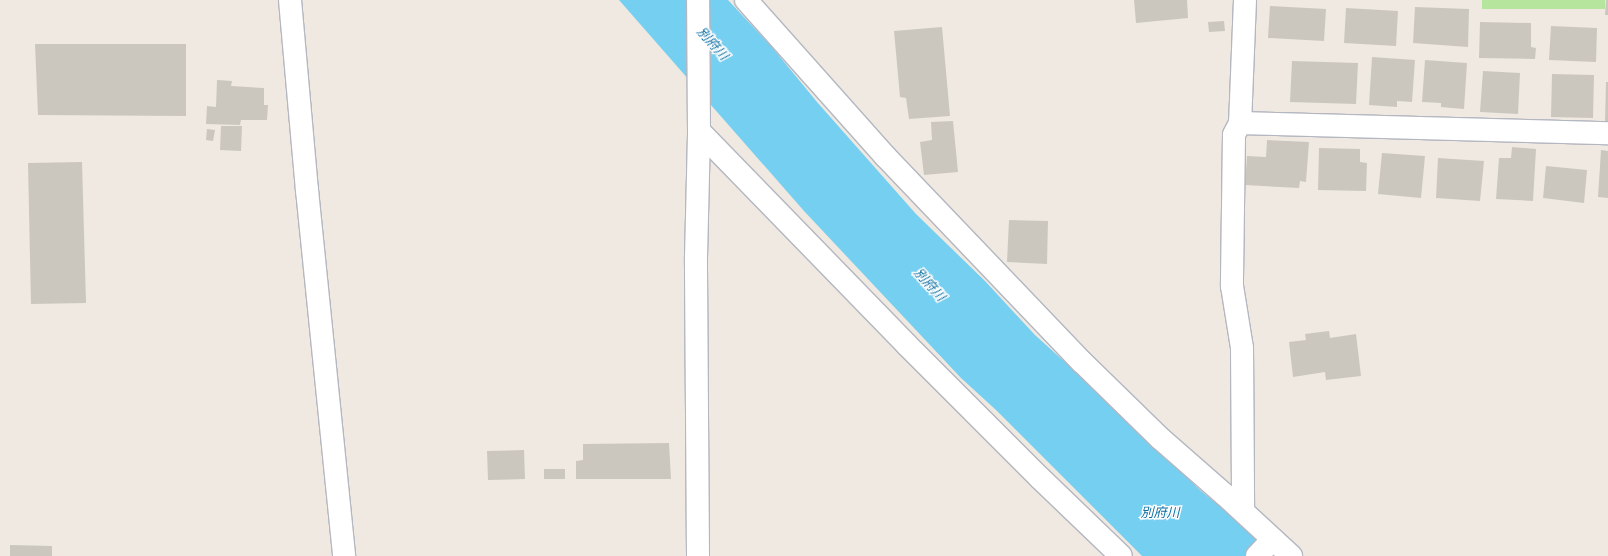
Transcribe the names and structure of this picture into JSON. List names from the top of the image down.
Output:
{
  "water": ["別府川"]
}
